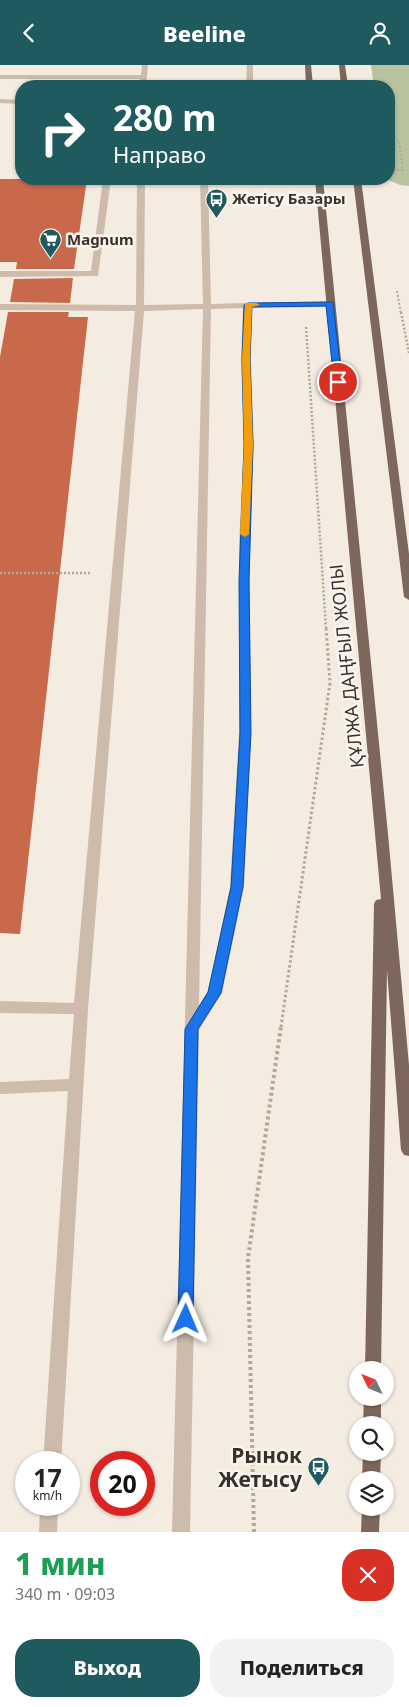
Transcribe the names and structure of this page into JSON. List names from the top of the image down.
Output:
{
  "streets": {
    "main road": ["ҚҰЛЖА ДАҢҒЫЛ ЖОЛЫ"]
  },
  "places": {
    "bus stop": ["Жетісу Базары", "Рынок Жетысу"],
    "supermarket": ["Magnum"]
  },
  "north": "top left",
  "page": {
    "header": "Beeline",
    "turn": ["280 m", "Направо"],
    "speed": "17 km/h",
    "limit": "20",
    "heading": ["1 мин", "340 m · 09:03"],
    "buttons": ["Выход", "Поделиться"]
  }
}
